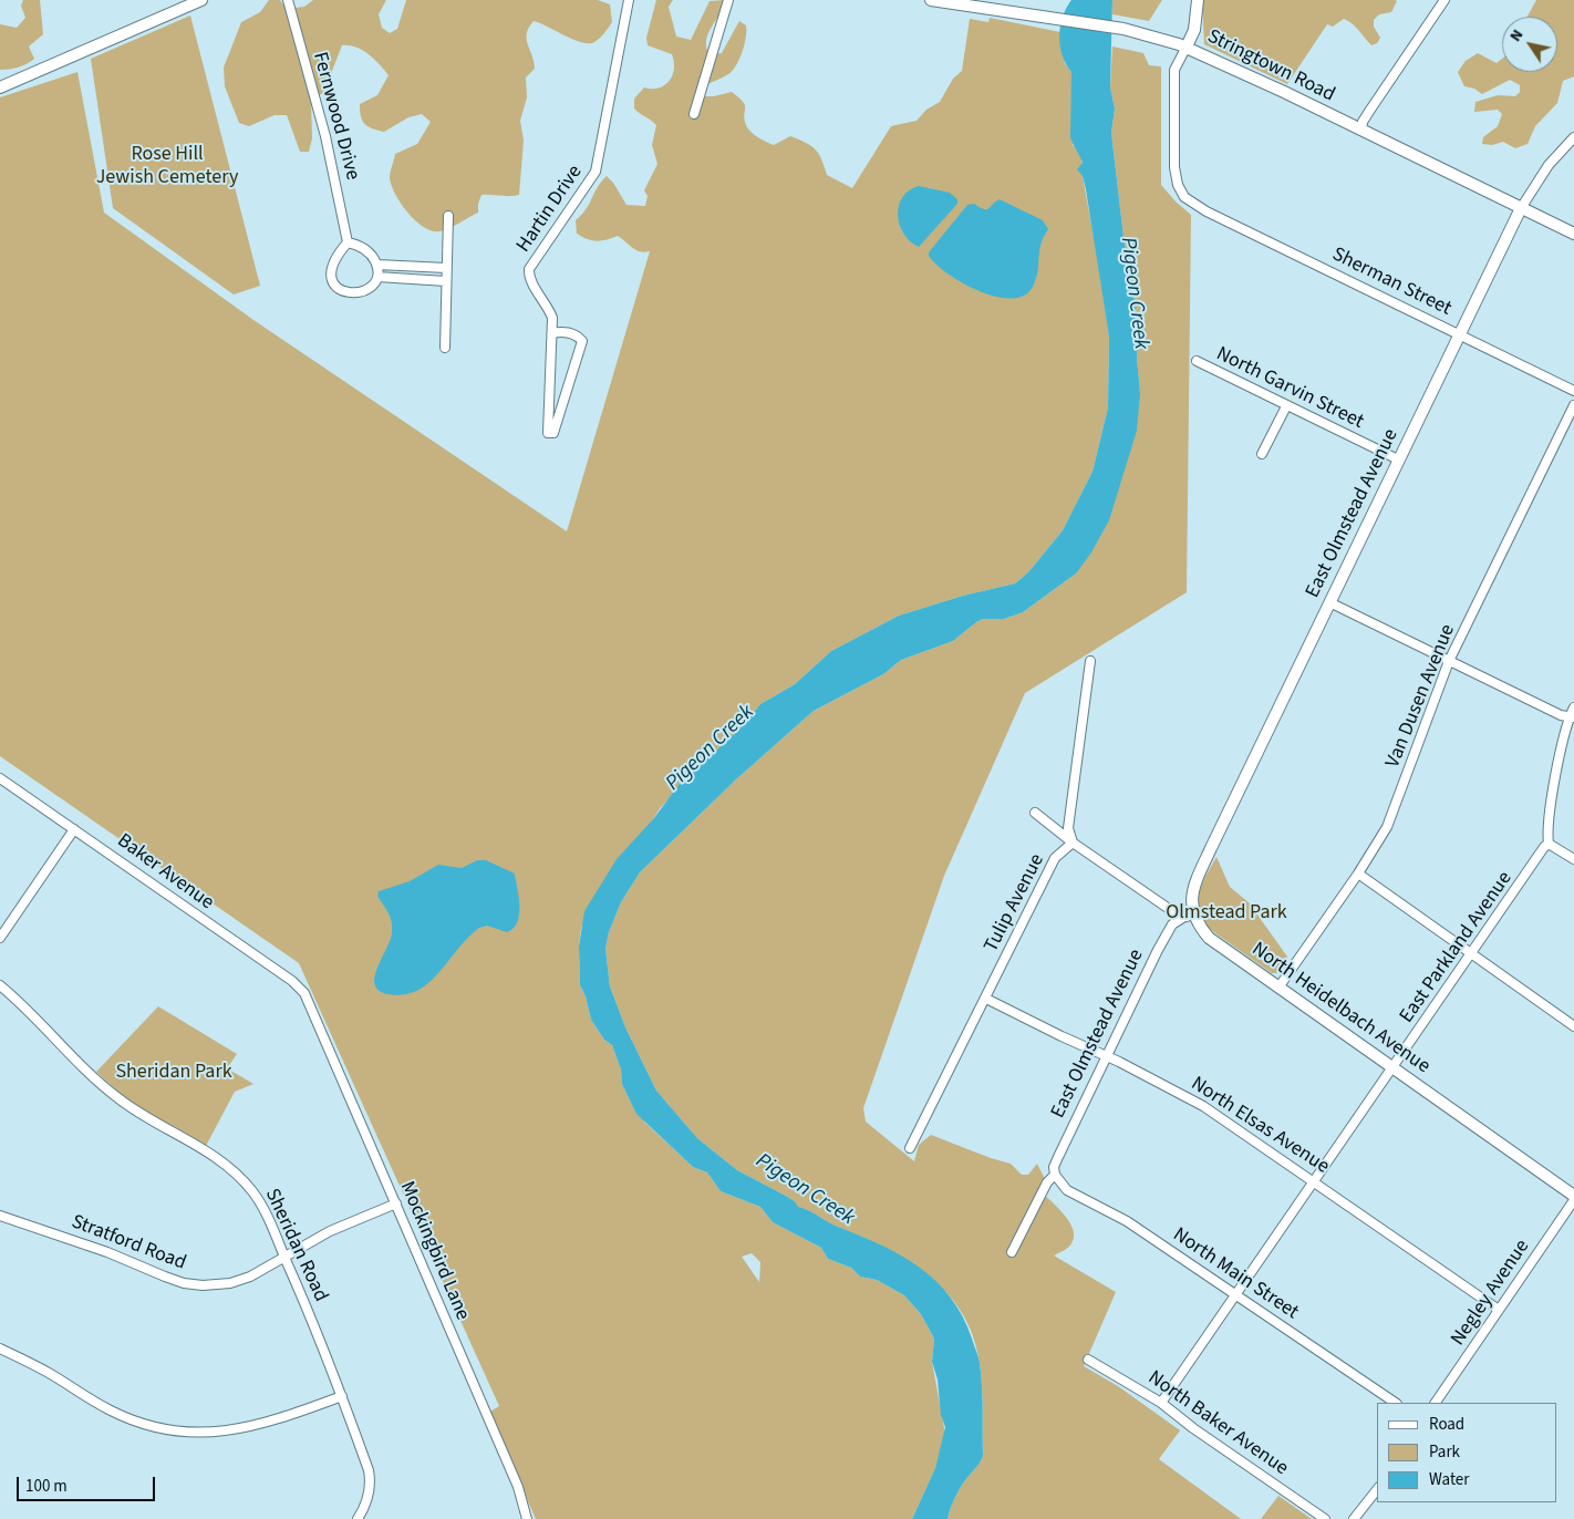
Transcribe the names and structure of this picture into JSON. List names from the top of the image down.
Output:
{
  "streets": {
    "street": [
      "Stringtown Road",
      "Fernwood Drive",
      "Hartin Drive",
      "Sherman Street",
      "North Garvin Street",
      "East Olmstead Avenue",
      "Van Dusen Avenue",
      "Baker Avenue",
      "Tulip Avenue",
      "East Parkland Avenue",
      "North Heidelbach Avenue",
      "North Elsas Avenue",
      "Stratford Road",
      "Sheridan Road",
      "Mockingbird Lane",
      "North Main Street",
      "Negley Avenue",
      "North Baker Avenue"
    ]
  },
  "crossings": [
    ["Stringtown Road", "Sherman Street"],
    ["Stringtown Road", "East Olmstead Avenue"],
    ["Sherman Street", "East Olmstead Avenue"],
    ["North Garvin Street", "East Olmstead Avenue"],
    ["East Olmstead Avenue", "North Heidelbach Avenue"],
    ["East Olmstead Avenue", "North Elsas Avenue"],
    ["East Olmstead Avenue", "North Main Street"],
    ["Van Dusen Avenue", "North Heidelbach Avenue"],
    ["Baker Avenue", "Mockingbird Lane"],
    ["Tulip Avenue", "North Heidelbach Avenue"],
    ["Tulip Avenue", "North Elsas Avenue"],
    ["East Parkland Avenue", "North Heidelbach Avenue"],
    ["East Parkland Avenue", "North Elsas Avenue"],
    ["East Parkland Avenue", "North Main Street"],
    ["East Parkland Avenue", "North Baker Avenue"],
    ["North Elsas Avenue", "Negley Avenue"],
    ["Stratford Road", "Sheridan Road"],
    ["Stratford Road", "Mockingbird Lane"]
  ],
  "water": ["Pigeon Creek"],
  "parks": ["Rose Hill Jewish Cemetery", "Olmstead Park", "Sheridan Park"],
  "legend": ["Road", "Park", "Water"],
  "scale_bar": "100 m",
  "north": "top left"
}
